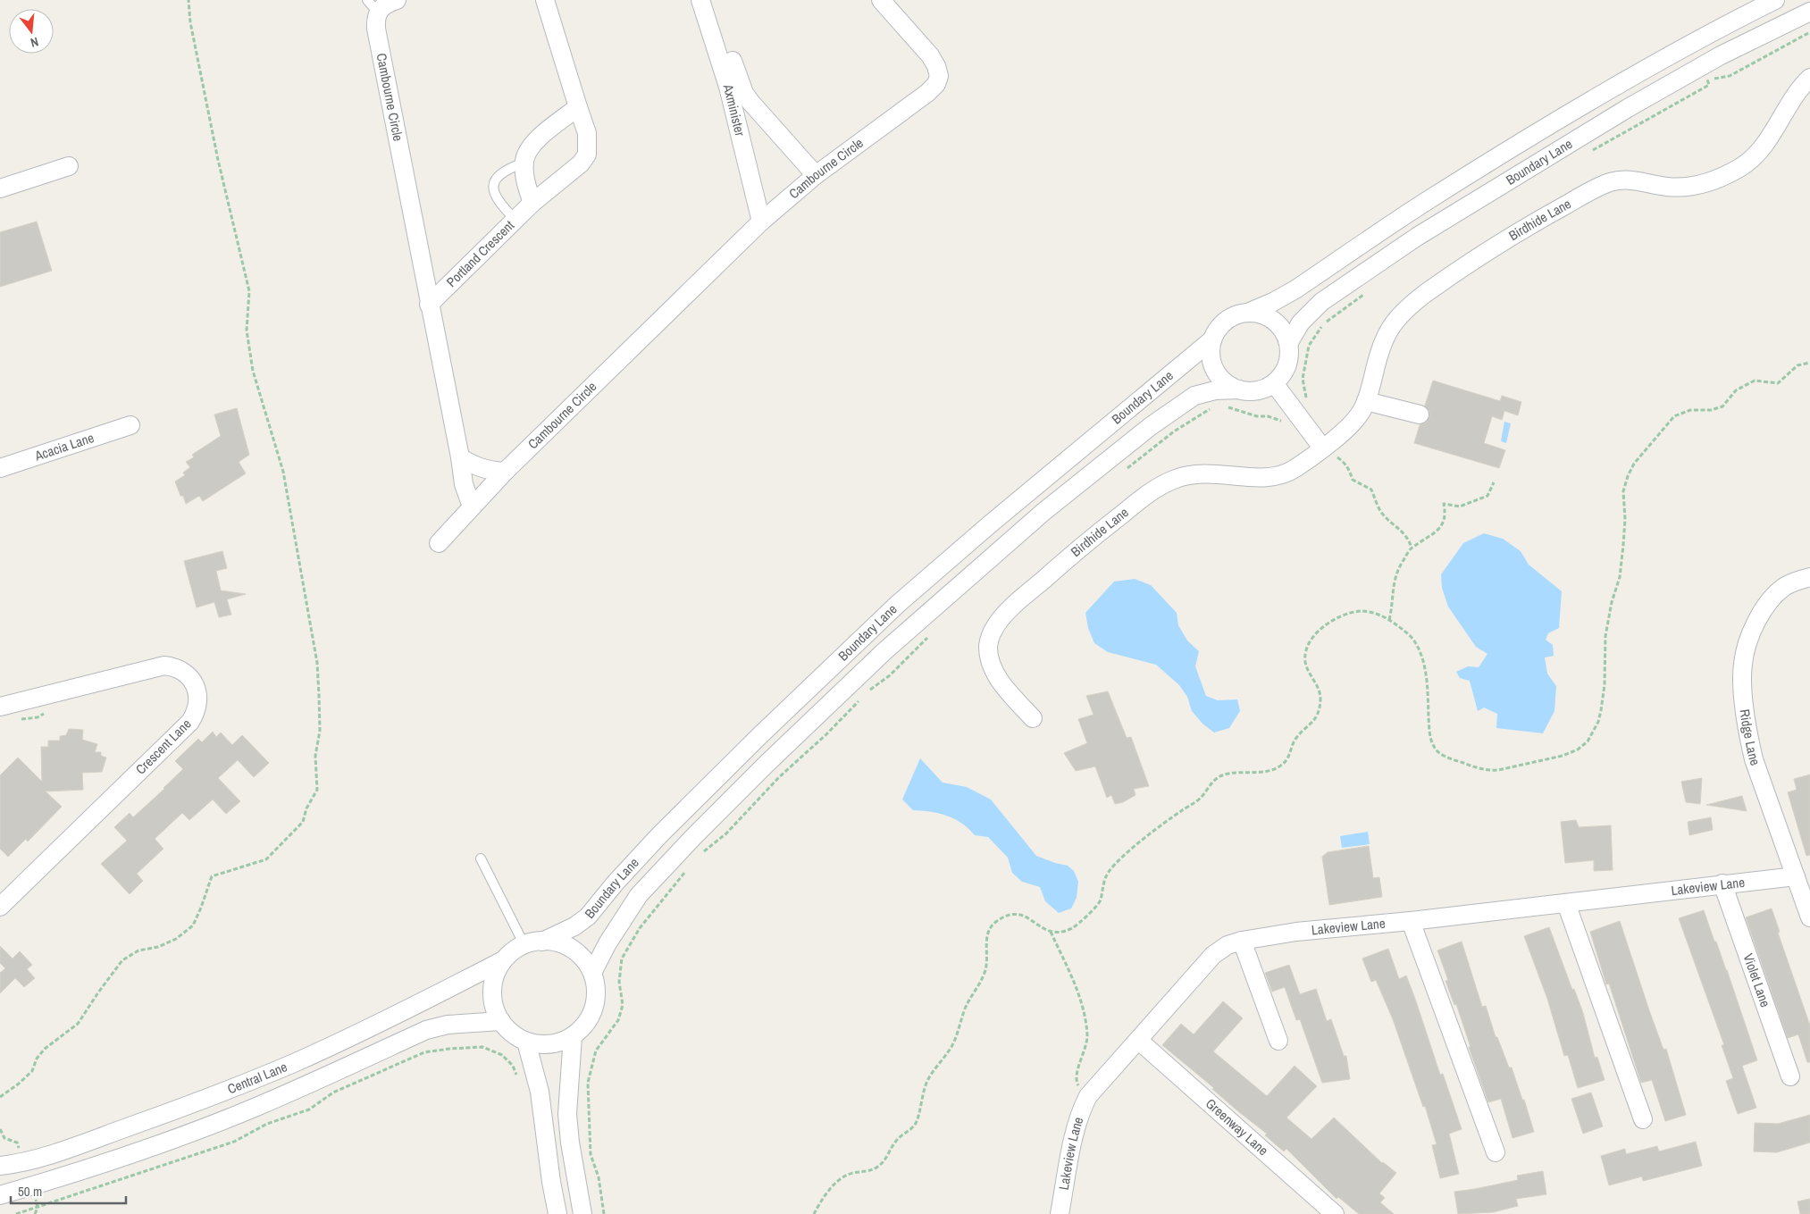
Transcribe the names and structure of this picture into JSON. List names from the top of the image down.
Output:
{
  "streets": {
    "street": [
      "Cambourne Circle",
      "Axminister",
      "Boundary Lane",
      "Birdhide Lane",
      "Portland Crescent",
      "Acacia Lane",
      "Ridge Lane",
      "Crescent Lane",
      "Lakeview Lane",
      "Violet Lane",
      "Central Lane",
      "Greenway Lane"
    ]
  },
  "crossings": [
    ["Cambourne Circle", "Axminister"],
    ["Cambourne Circle", "Portland Crescent"],
    ["Boundary Lane", "Central Lane"],
    ["Ridge Lane", "Lakeview Lane"],
    ["Lakeview Lane", "Violet Lane"],
    ["Lakeview Lane", "Greenway Lane"]
  ],
  "scale_bar": "50 m",
  "north": "bottom"
}
